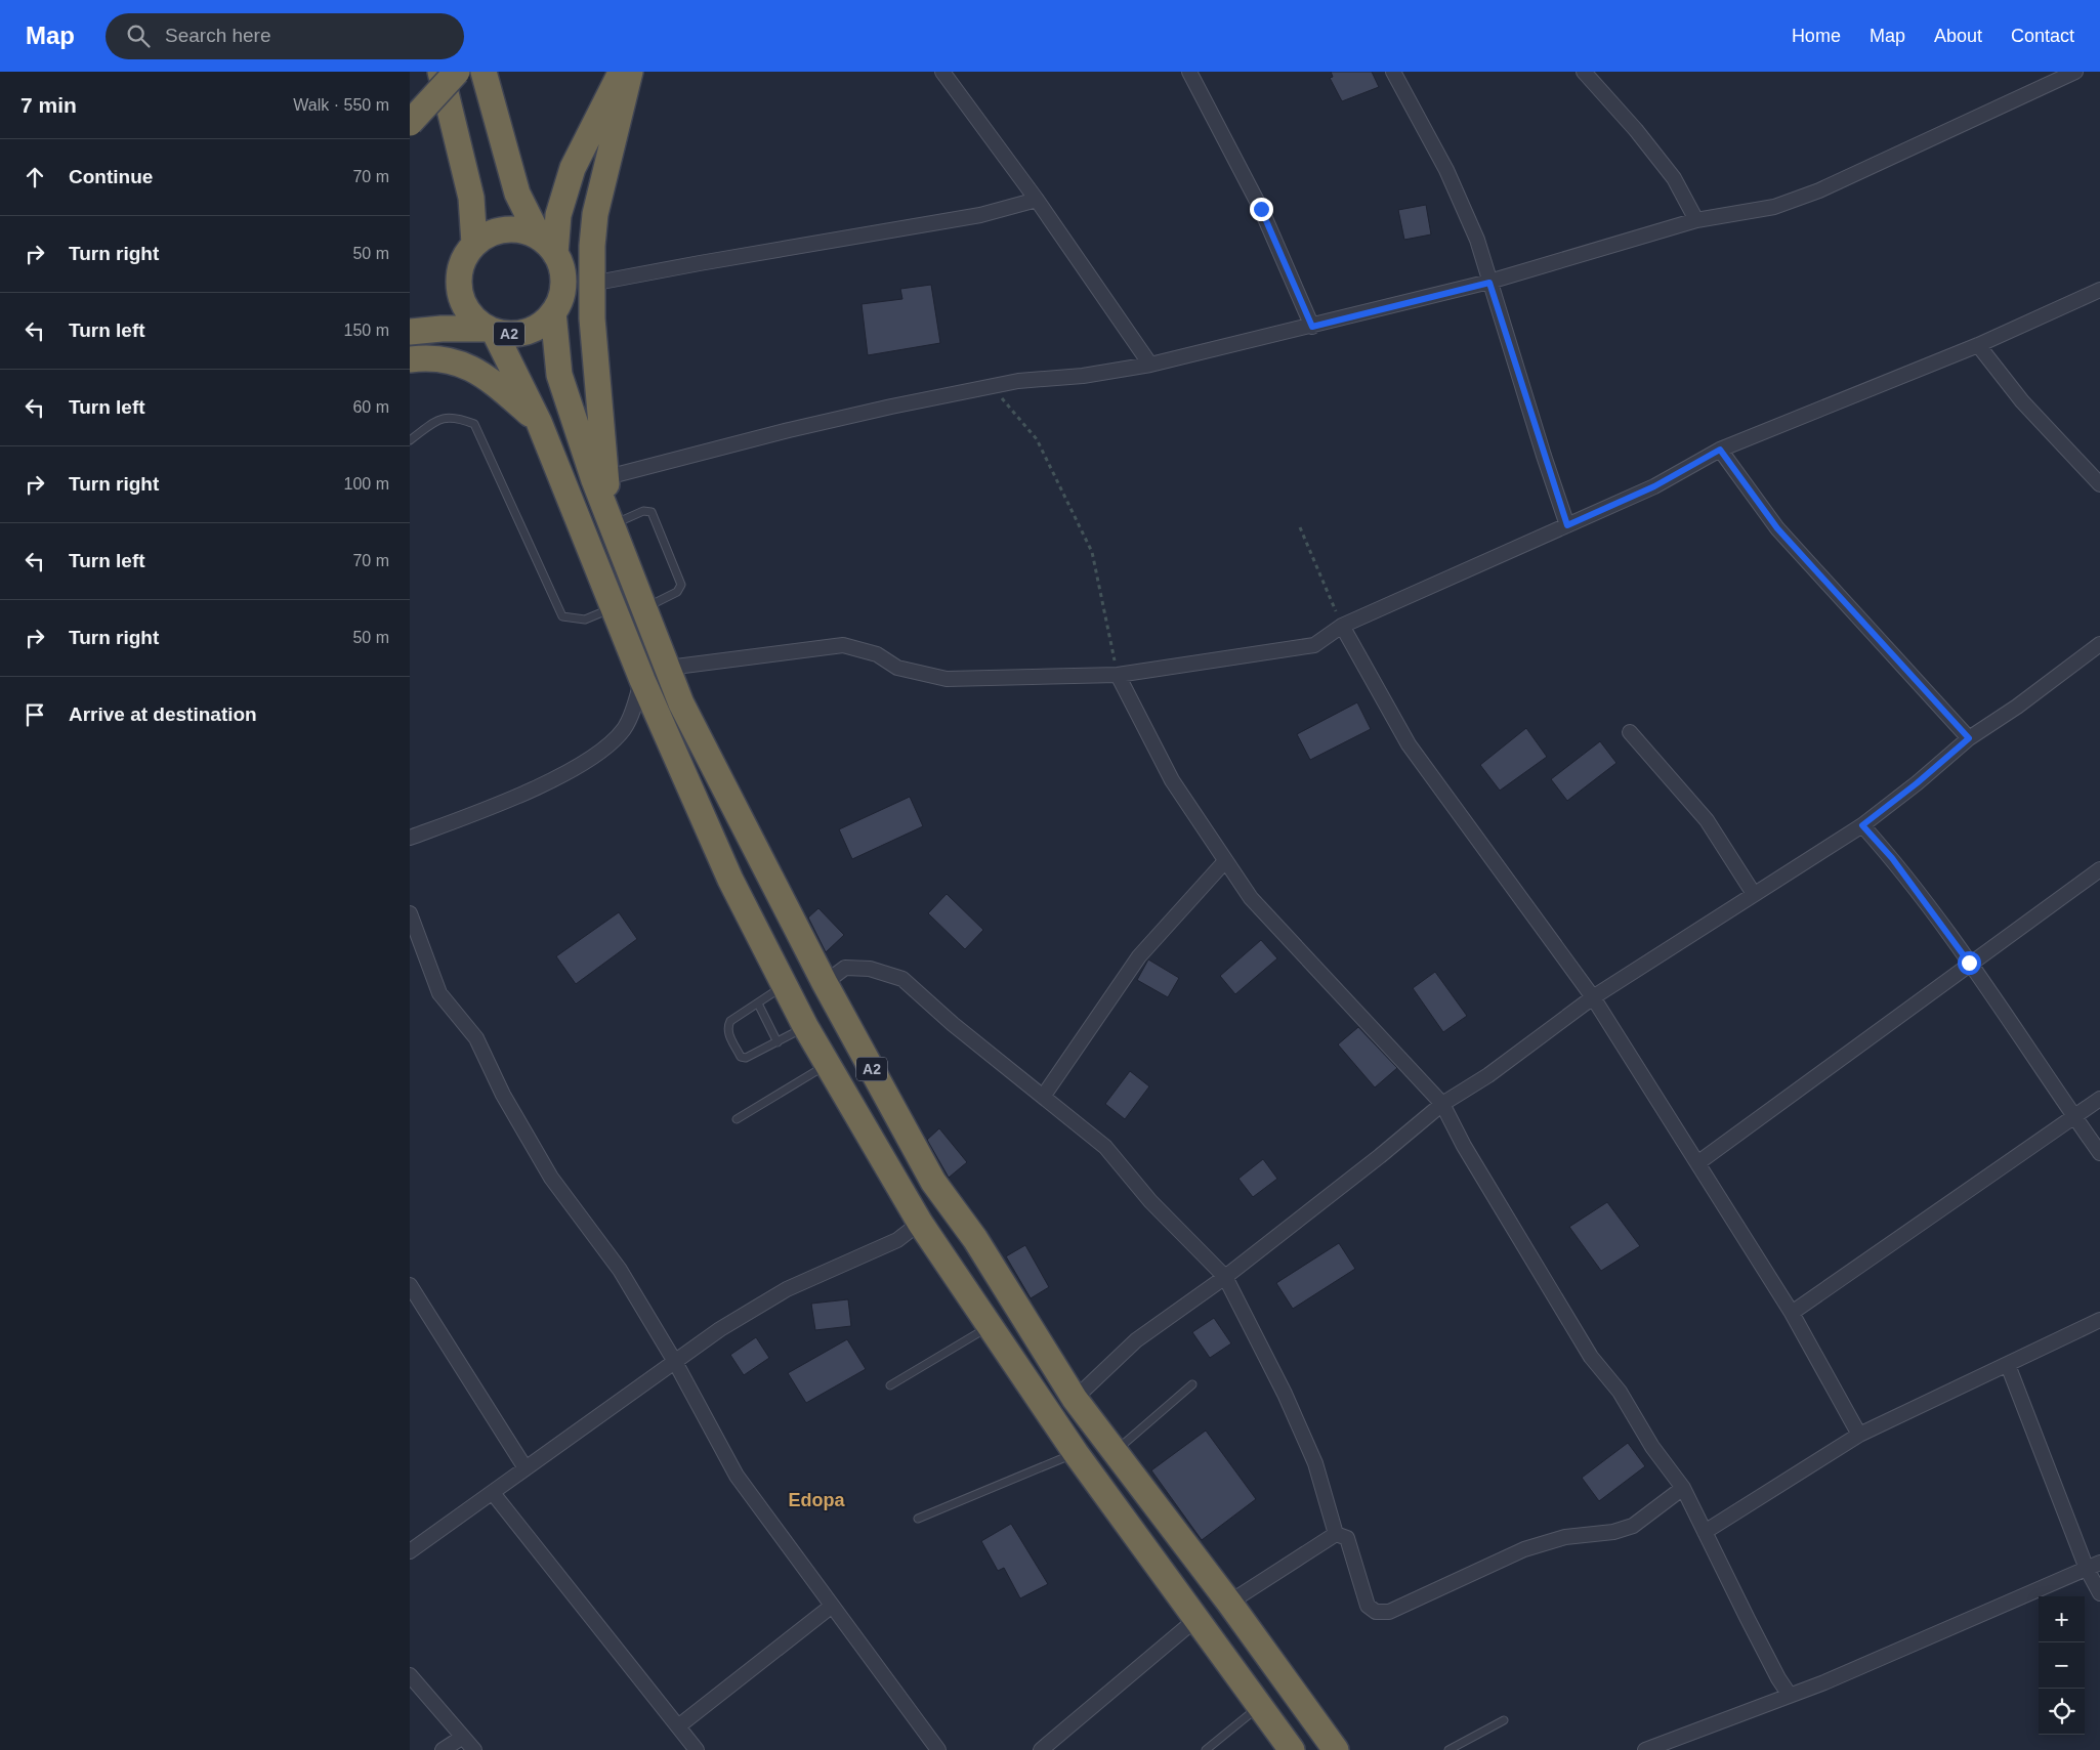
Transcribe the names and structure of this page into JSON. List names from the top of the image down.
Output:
{
  "streets": {
    "highway": ["A2"]
  },
  "districts": ["Edopa"],
  "page": {
    "header": "Map",
    "search": "Search here",
    "nav": [
      "Home",
      "Map",
      "About",
      "Contact"
    ],
    "heading": ["7 min", "Walk · 550 m"],
    "list": [
      ["Continue", "70 m"],
      ["Turn right", "50 m"],
      ["Turn left", "150 m"],
      ["Turn left", "60 m"],
      ["Turn right", "100 m"],
      ["Turn left", "70 m"],
      ["Turn right", "50 m"],
      "Arrive at destination"
    ],
    "map_buttons": ["+", "−"]
  }
}
